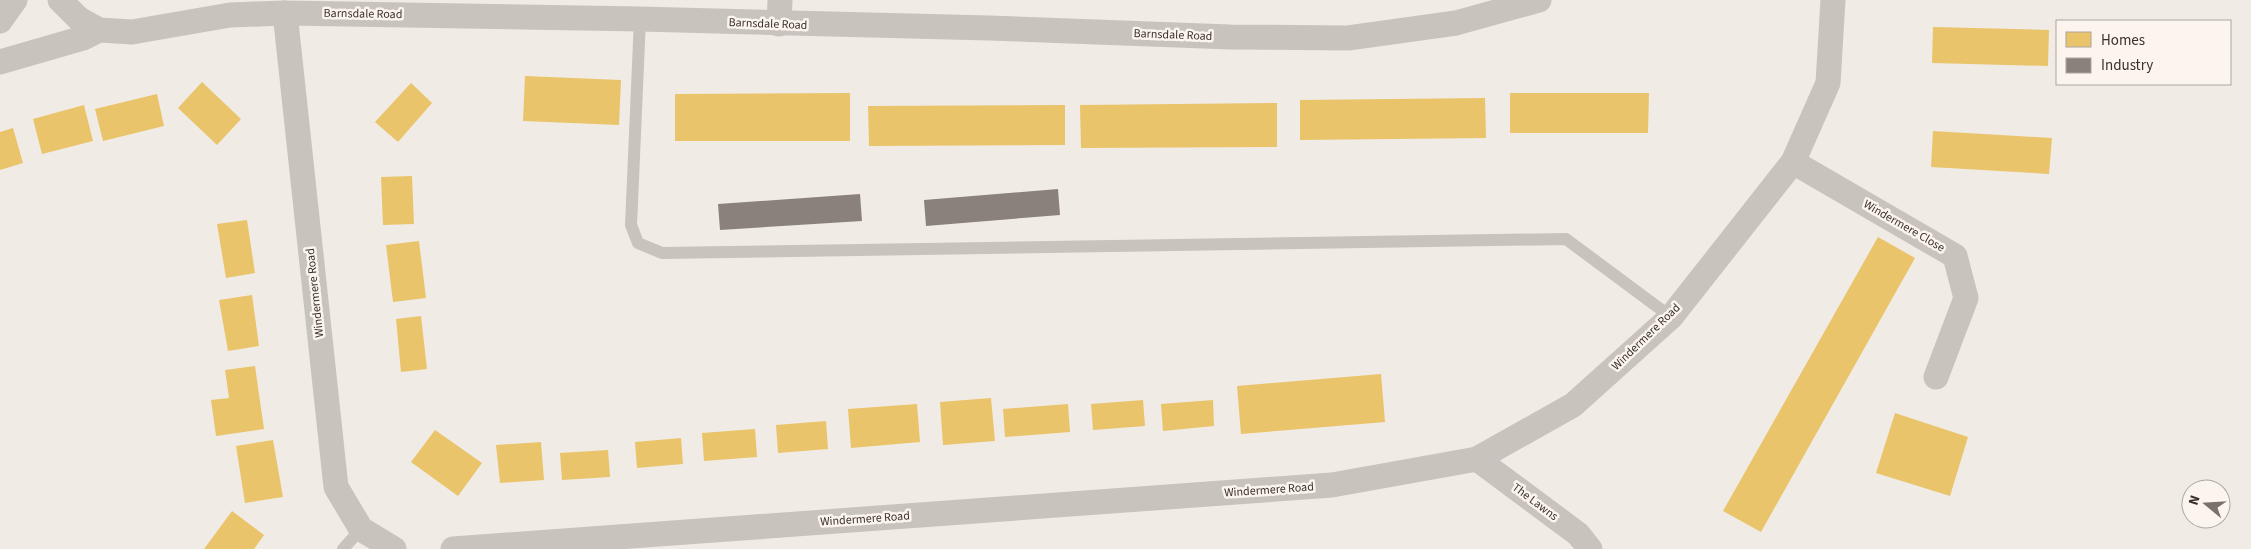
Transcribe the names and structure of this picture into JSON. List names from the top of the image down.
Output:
{
  "streets": {
    "street": [
      "Barnsdale Road",
      "Windermere Close",
      "Windermere Road",
      "The Lawns"
    ]
  },
  "crossings": [
    ["Barnsdale Road", "Windermere Road"],
    ["Windermere Close", "Windermere Road"],
    ["Windermere Road", "The Lawns"]
  ],
  "legend": ["Homes", "Industry"],
  "north": "left"
}
